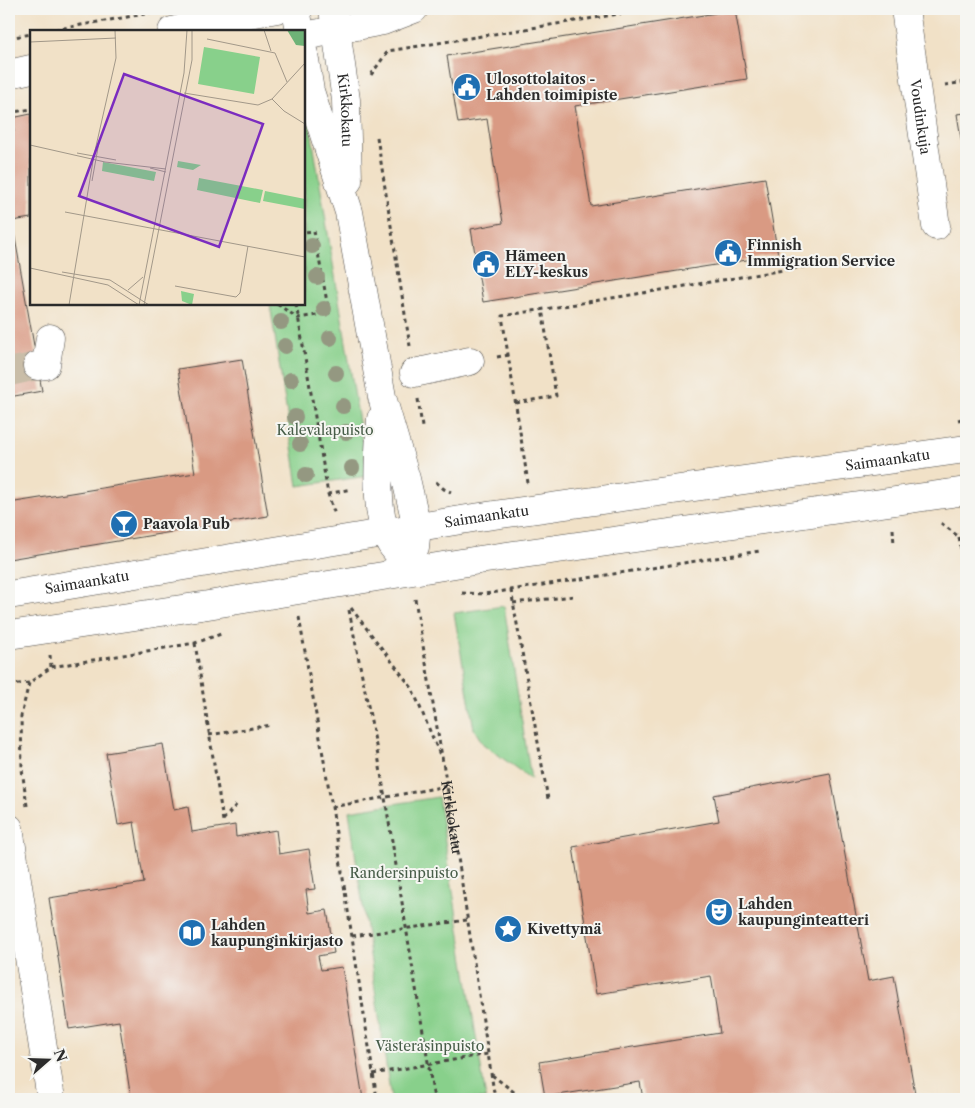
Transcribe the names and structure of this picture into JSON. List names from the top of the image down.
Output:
{
  "streets": {
    "main road": ["Kirkkokatu", "Voudinkuja", "Saimaankatu"]
  },
  "crossings": [
    ["Kirkkokatu", "Saimaankatu"]
  ],
  "parks": ["Kalevalapuisto", "Randersinpuisto", "Västeråsinpuisto"],
  "places": {
    "public building": ["Ulosottolaitos - Lahden toimipiste", "Finnish Immigration Service", "Hämeen ELY-keskus"],
    "bar": ["Paavola Pub"],
    "theatre": ["Lahden kaupunginteatteri"],
    "place": ["Kivettymä"],
    "library": ["Lahden kaupunginkirjasto"]
  },
  "north": "right"
}
